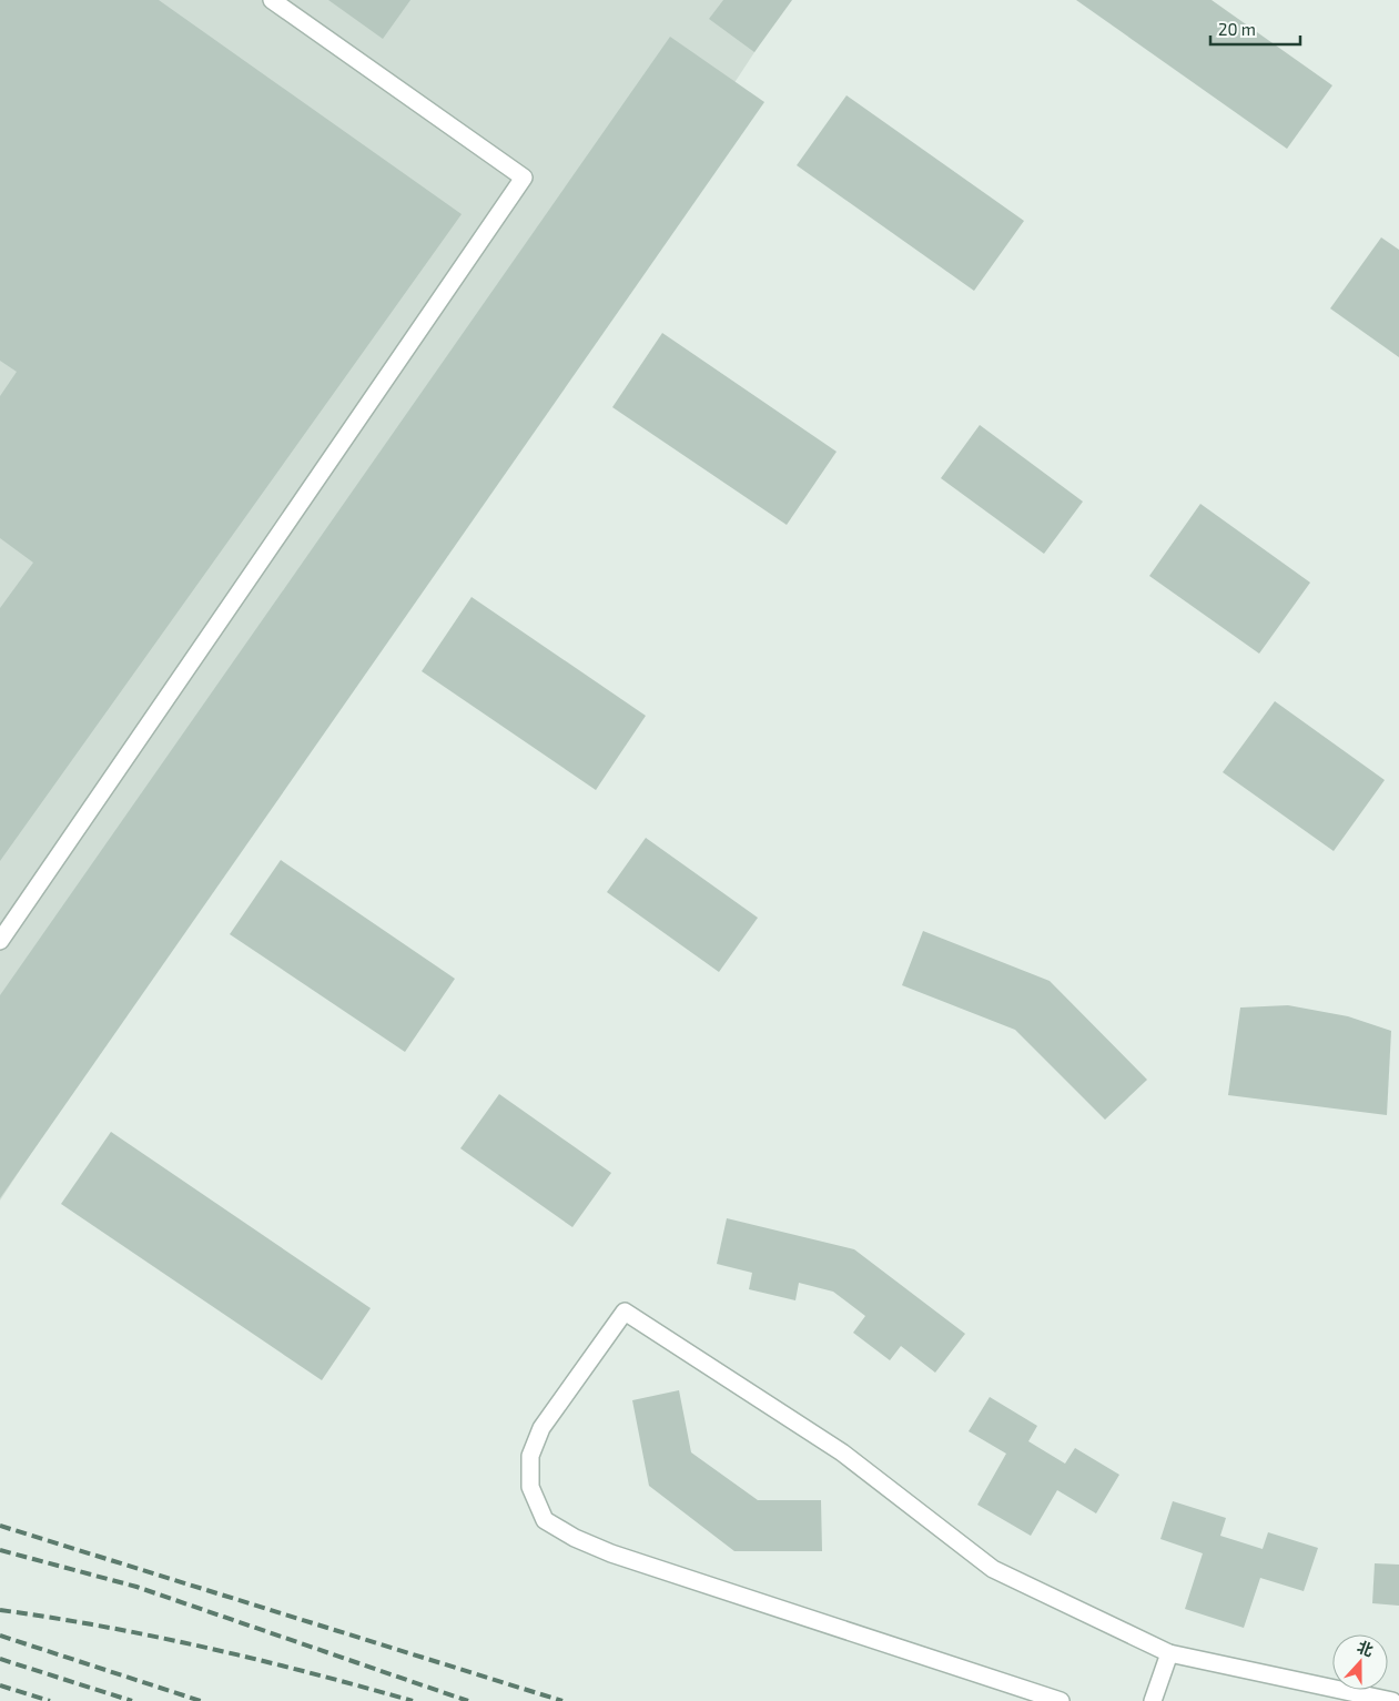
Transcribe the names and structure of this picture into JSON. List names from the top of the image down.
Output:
{
  "scale_bar": "20 m",
  "north": "top"
}
